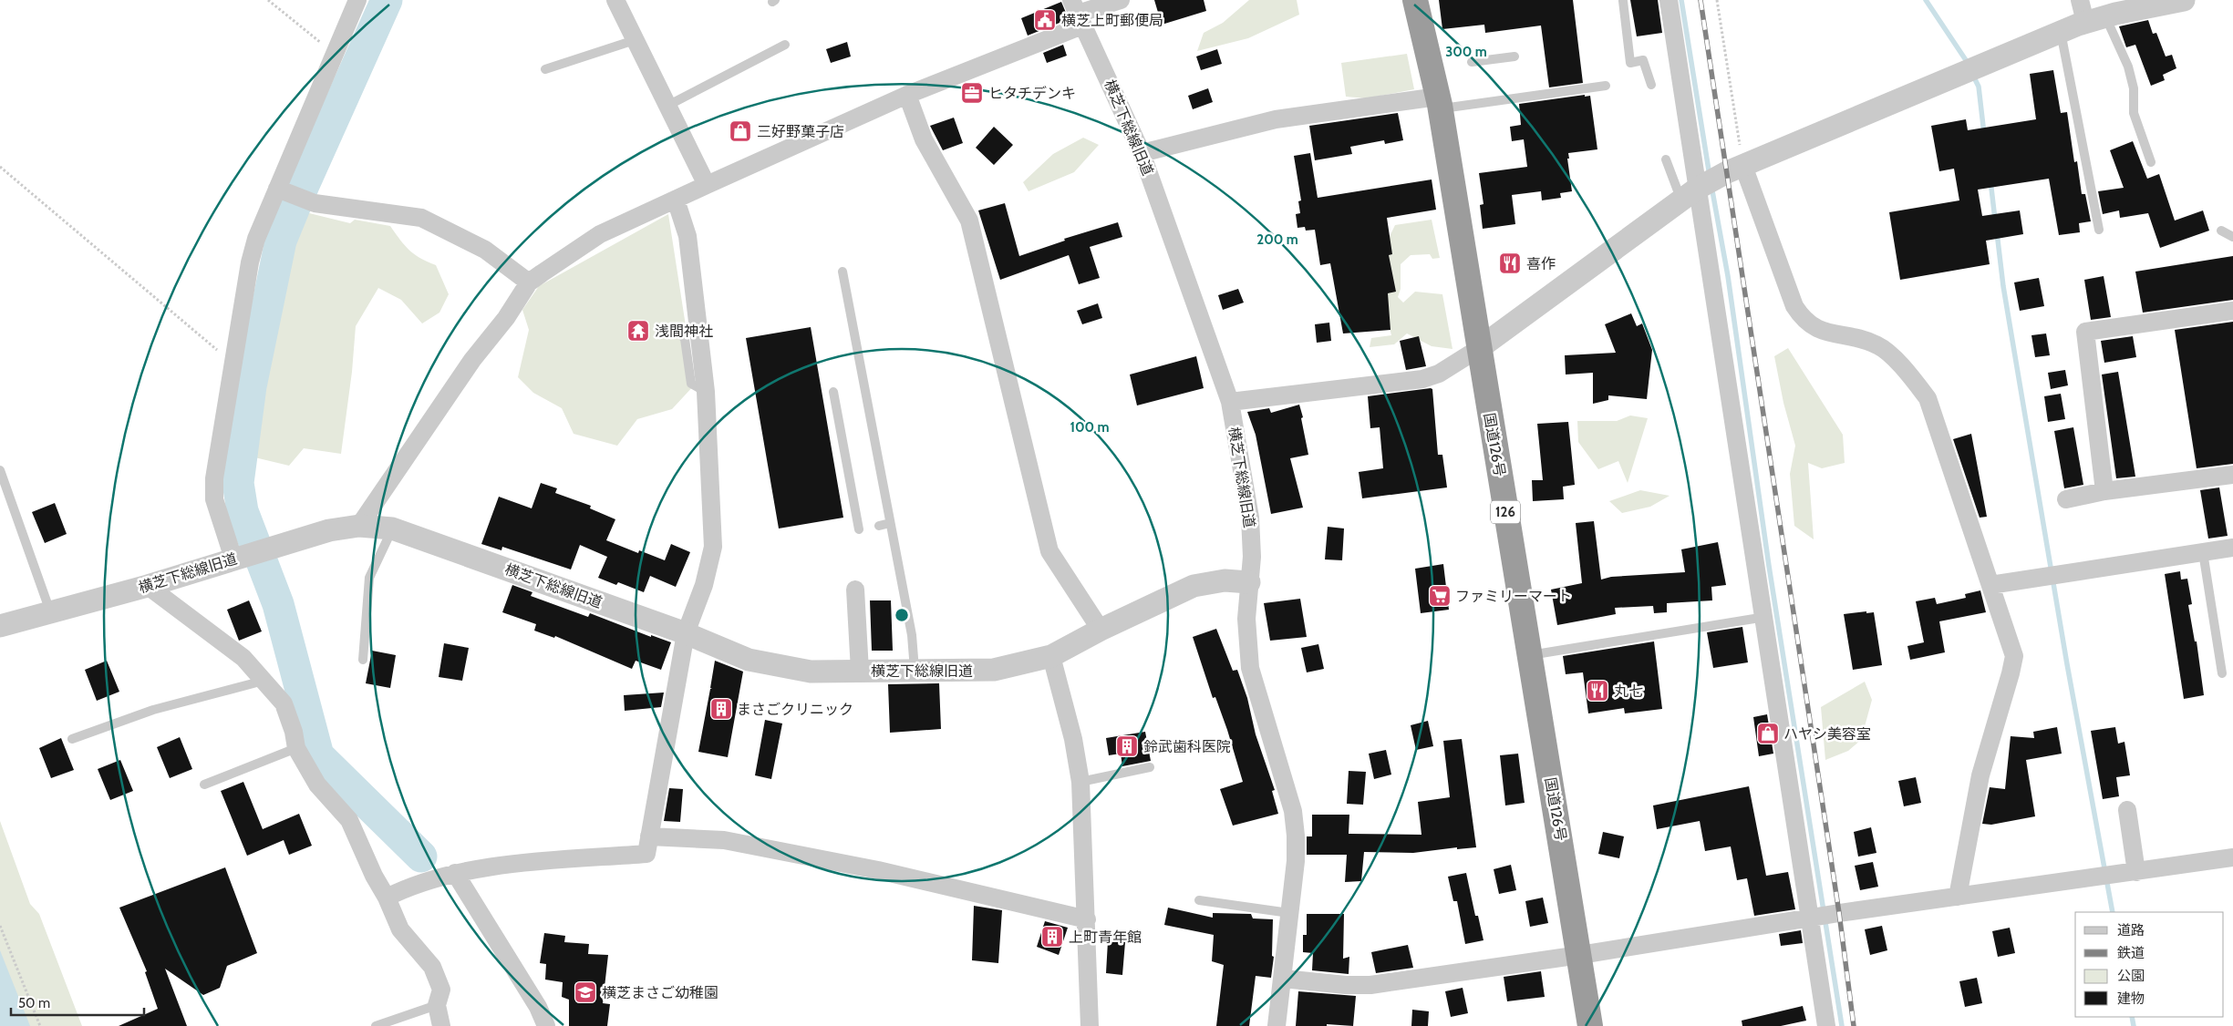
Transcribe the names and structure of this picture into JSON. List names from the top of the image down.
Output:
{
  "streets": {
    "highway": ["国道126号", "126"],
    "street": ["横芝下総線旧道"]
  },
  "places": {
    "public building": ["横芝上町郵便局"],
    "office": ["ヒタチデンキ"],
    "shop": ["三好野菓子店", "ハヤシ美容室"],
    "restaurant": ["喜作", "丸七"],
    "temple": ["浅間神社"],
    "supermarket": ["ファミリーマート"],
    "building": ["まさごクリニック", "鈴武歯科医院", "上町青年館"],
    "school or university": ["横芝まさご幼稚園"]
  },
  "legend": [
    "道路",
    "鉄道",
    "公園",
    "建物"
  ],
  "scale_bar": "50 m",
  "rings": ["300 m", "200 m", "100 m"]
}
